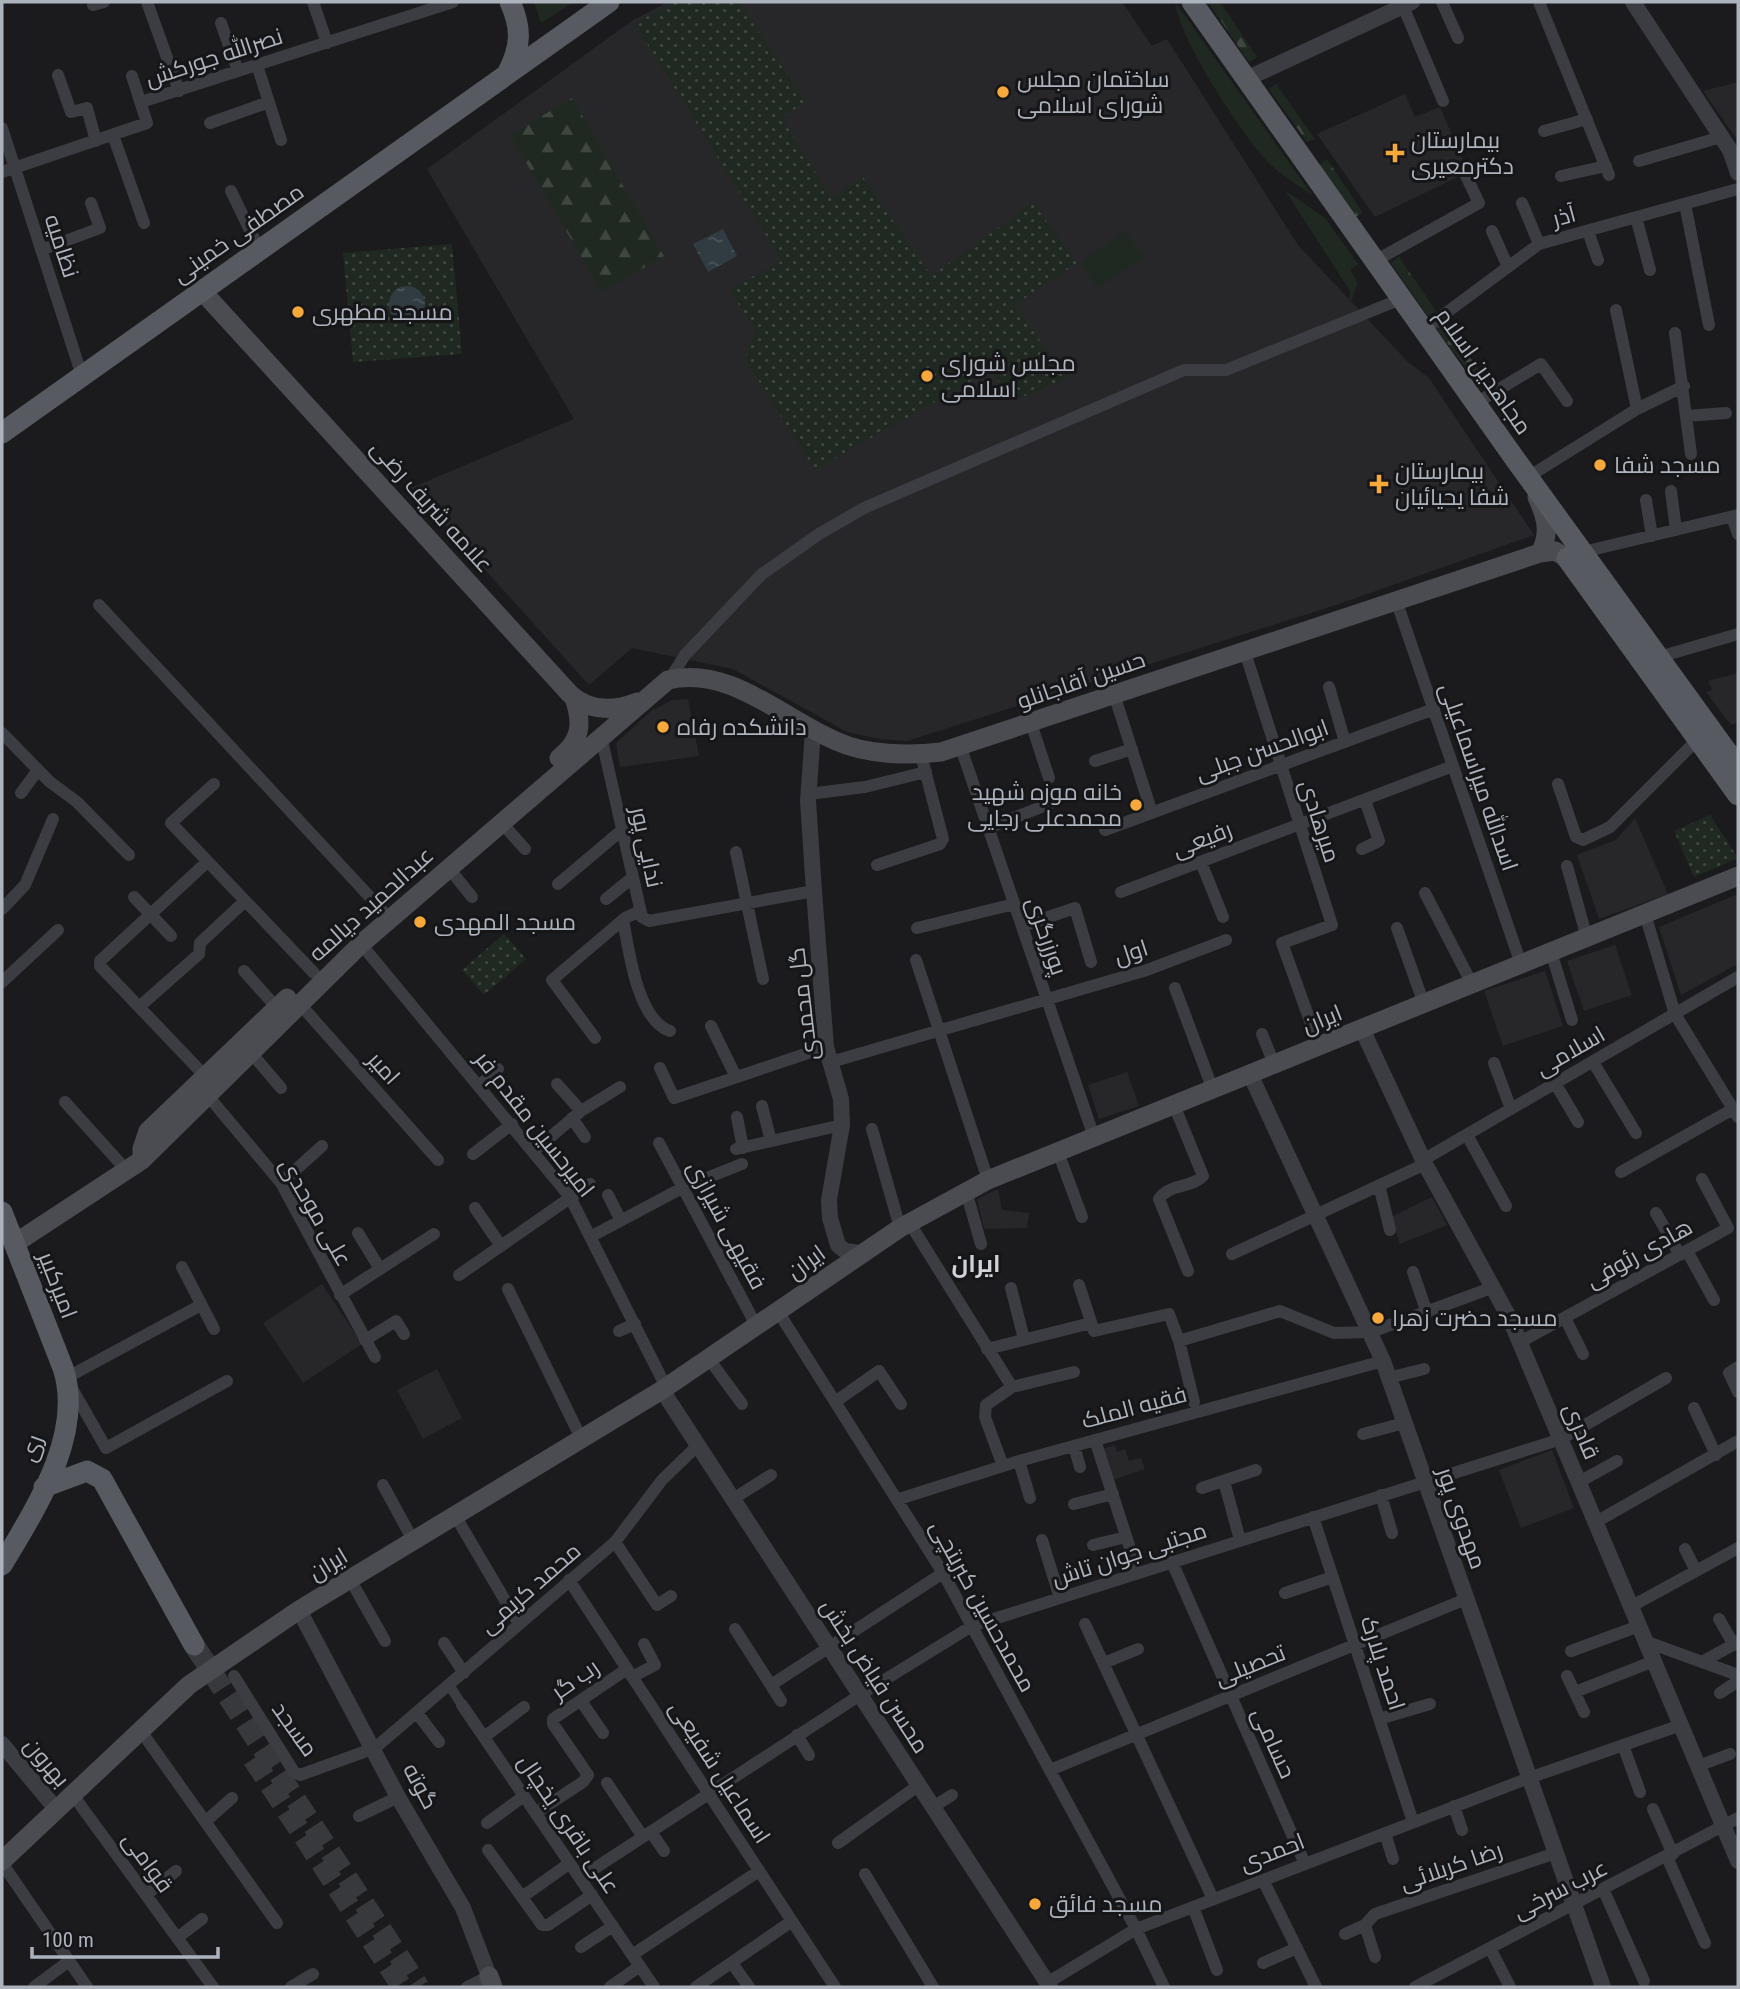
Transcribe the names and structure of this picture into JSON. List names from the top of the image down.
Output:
{
  "streets": {
    "main road": [
      "مصطفی خمینی",
      "مجاهدین اسلام",
      "علامه شریف رضی",
      "حسین آقاجانلو",
      "عبدالحمید دیالمه",
      "ایران",
      "امیرکبیر",
      "ری"
    ],
    "street": [
      "نصرالله جورکش",
      "آذر",
      "نظامیه",
      "ابوالحسن جبلی",
      "اسدالله میراسماعیلی",
      "میرهادی",
      "رفیعی",
      "ندایی پور",
      "پورزرگری",
      "اول",
      "گل محمدی",
      "اسلامی",
      "امیر",
      "امیرحسین مقدم فر",
      "علی موحدی",
      "فقیهی شیرازی",
      "هادی رئوفی",
      "فقیه الملک",
      "قادرى",
      "مهدوی پور",
      "مجتبی جوان تاش",
      "محمد کریمی",
      "محمدحسین کبریتچی",
      "احمد پلارک",
      "تحصیلی",
      "محسن فیاض بخش",
      "رب گر",
      "مسجد",
      "حسامی",
      "بهرون",
      "اسماعیل شفیعی",
      "گوته",
      "علی باقری یخچال",
      "احمدی",
      "قوامی",
      "رضا کربلائی",
      "عرب سرخی"
    ]
  },
  "crossings": [
    ["نصرالله جورکش", "نظامیه"],
    ["آذر", "مجاهدین اسلام"],
    ["مصطفی خمینی", "نظامیه"],
    ["مصطفی خمینی", "علامه شریف رضی"],
    ["علامه شریف رضی", "حسین آقاجانلو"],
    ["علامه شریف رضی", "ندایی پور"],
    ["علامه شریف رضی", "عبدالحمید دیالمه"],
    ["علامه شریف رضی", "گل محمدی"],
    ["حسین آقاجانلو", "اسدالله میراسماعیلی"],
    ["حسین آقاجانلو", "میرهادی"],
    ["حسین آقاجانلو", "ندایی پور"],
    ["حسین آقاجانلو", "عبدالحمید دیالمه"],
    ["حسین آقاجانلو", "پورزرگری"],
    ["حسین آقاجانلو", "گل محمدی"],
    ["ابوالحسن جبلی", "اسدالله میراسماعیلی"],
    ["ابوالحسن جبلی", "میرهادی"],
    ["اسدالله میراسماعیلی", "رفیعی"],
    ["اسدالله میراسماعیلی", "ایران"],
    ["میرهادی", "رفیعی"],
    ["میرهادی", "ایران"],
    ["ندایی پور", "عبدالحمید دیالمه"],
    ["ندایی پور", "گل محمدی"],
    ["عبدالحمید دیالمه", "گل محمدی"],
    ["عبدالحمید دیالمه", "امیر"],
    ["عبدالحمید دیالمه", "امیرحسین مقدم فر"],
    ["عبدالحمید دیالمه", "علی موحدی"],
    ["عبدالحمید دیالمه", "امیرکبیر"],
    ["پورزرگری", "اول"],
    ["پورزرگری", "ایران"],
    ["اول", "گل محمدی"],
    ["گل محمدی", "ایران"],
    ["ایران", "امیرحسین مقدم فر"],
    ["ایران", "فقیهی شیرازی"],
    ["ایران", "قادرى"],
    ["ایران", "مهدوی پور"],
    ["ایران", "محمدحسین کبریتچی"],
    ["ایران", "محسن فیاض بخش"],
    ["ایران", "بهرون"],
    ["ایران", "گوته"],
    ["ایران", "قوامی"],
    ["اسلامی", "قادرى"],
    ["اسلامی", "مهدوی پور"],
    ["امیرحسین مقدم فر", "محسن فیاض بخش"],
    ["هادی رئوفی", "قادرى"],
    ["امیرکبیر", "ری"],
    ["فقیه الملک", "مهدوی پور"],
    ["فقیه الملک", "محمدحسین کبریتچی"],
    ["قادرى", "مجتبی جوان تاش"],
    ["قادرى", "احمدی"],
    ["قادرى", "عرب سرخی"],
    ["مهدوی پور", "مجتبی جوان تاش"],
    ["مهدوی پور", "تحصیلی"],
    ["مهدوی پور", "احمدی"],
    ["مهدوی پور", "رضا کربلائی"],
    ["مهدوی پور", "عرب سرخی"],
    ["مجتبی جوان تاش", "محمدحسین کبریتچی"],
    ["مجتبی جوان تاش", "احمد پلارک"],
    ["مجتبی جوان تاش", "محسن فیاض بخش"],
    ["مجتبی جوان تاش", "حسامی"],
    ["مجتبی جوان تاش", "اسماعیل شفیعی"],
    ["مجتبی جوان تاش", "علی باقری یخچال"],
    ["محمد کریمی", "محسن فیاض بخش"],
    ["محمد کریمی", "مسجد"],
    ["محمد کریمی", "اسماعیل شفیعی"],
    ["محمد کریمی", "گوته"],
    ["محمد کریمی", "علی باقری یخچال"],
    ["محمدحسین کبریتچی", "تحصیلی"],
    ["محمدحسین کبریتچی", "احمدی"],
    ["احمد پلارک", "تحصیلی"],
    ["احمد پلارک", "احمدی"],
    ["تحصیلی", "حسامی"],
    ["محسن فیاض بخش", "احمدی"],
    ["رب گر", "اسماعیل شفیعی"],
    ["رب گر", "علی باقری یخچال"],
    ["مسجد", "گوته"],
    ["حسامی", "احمدی"]
  ],
  "districts": ["ایران"],
  "places": {
    "other": [
      "ساختمان مجلس شورای اسلامی",
      "مسجد مطهری",
      "مجلس شورای اسلامی",
      "مسجد شفا",
      "دانشکده رفاه",
      "خانه موزه شهید محمدعلی رجایی",
      "مسجد المهدی",
      "مسجد حضرت زهرا",
      "مسجد فائق"
    ],
    "health": ["بیمارستان دکترمعیری", "بیمارستان شفا یحیائیان"]
  },
  "scale_bar": "100 m"
}
